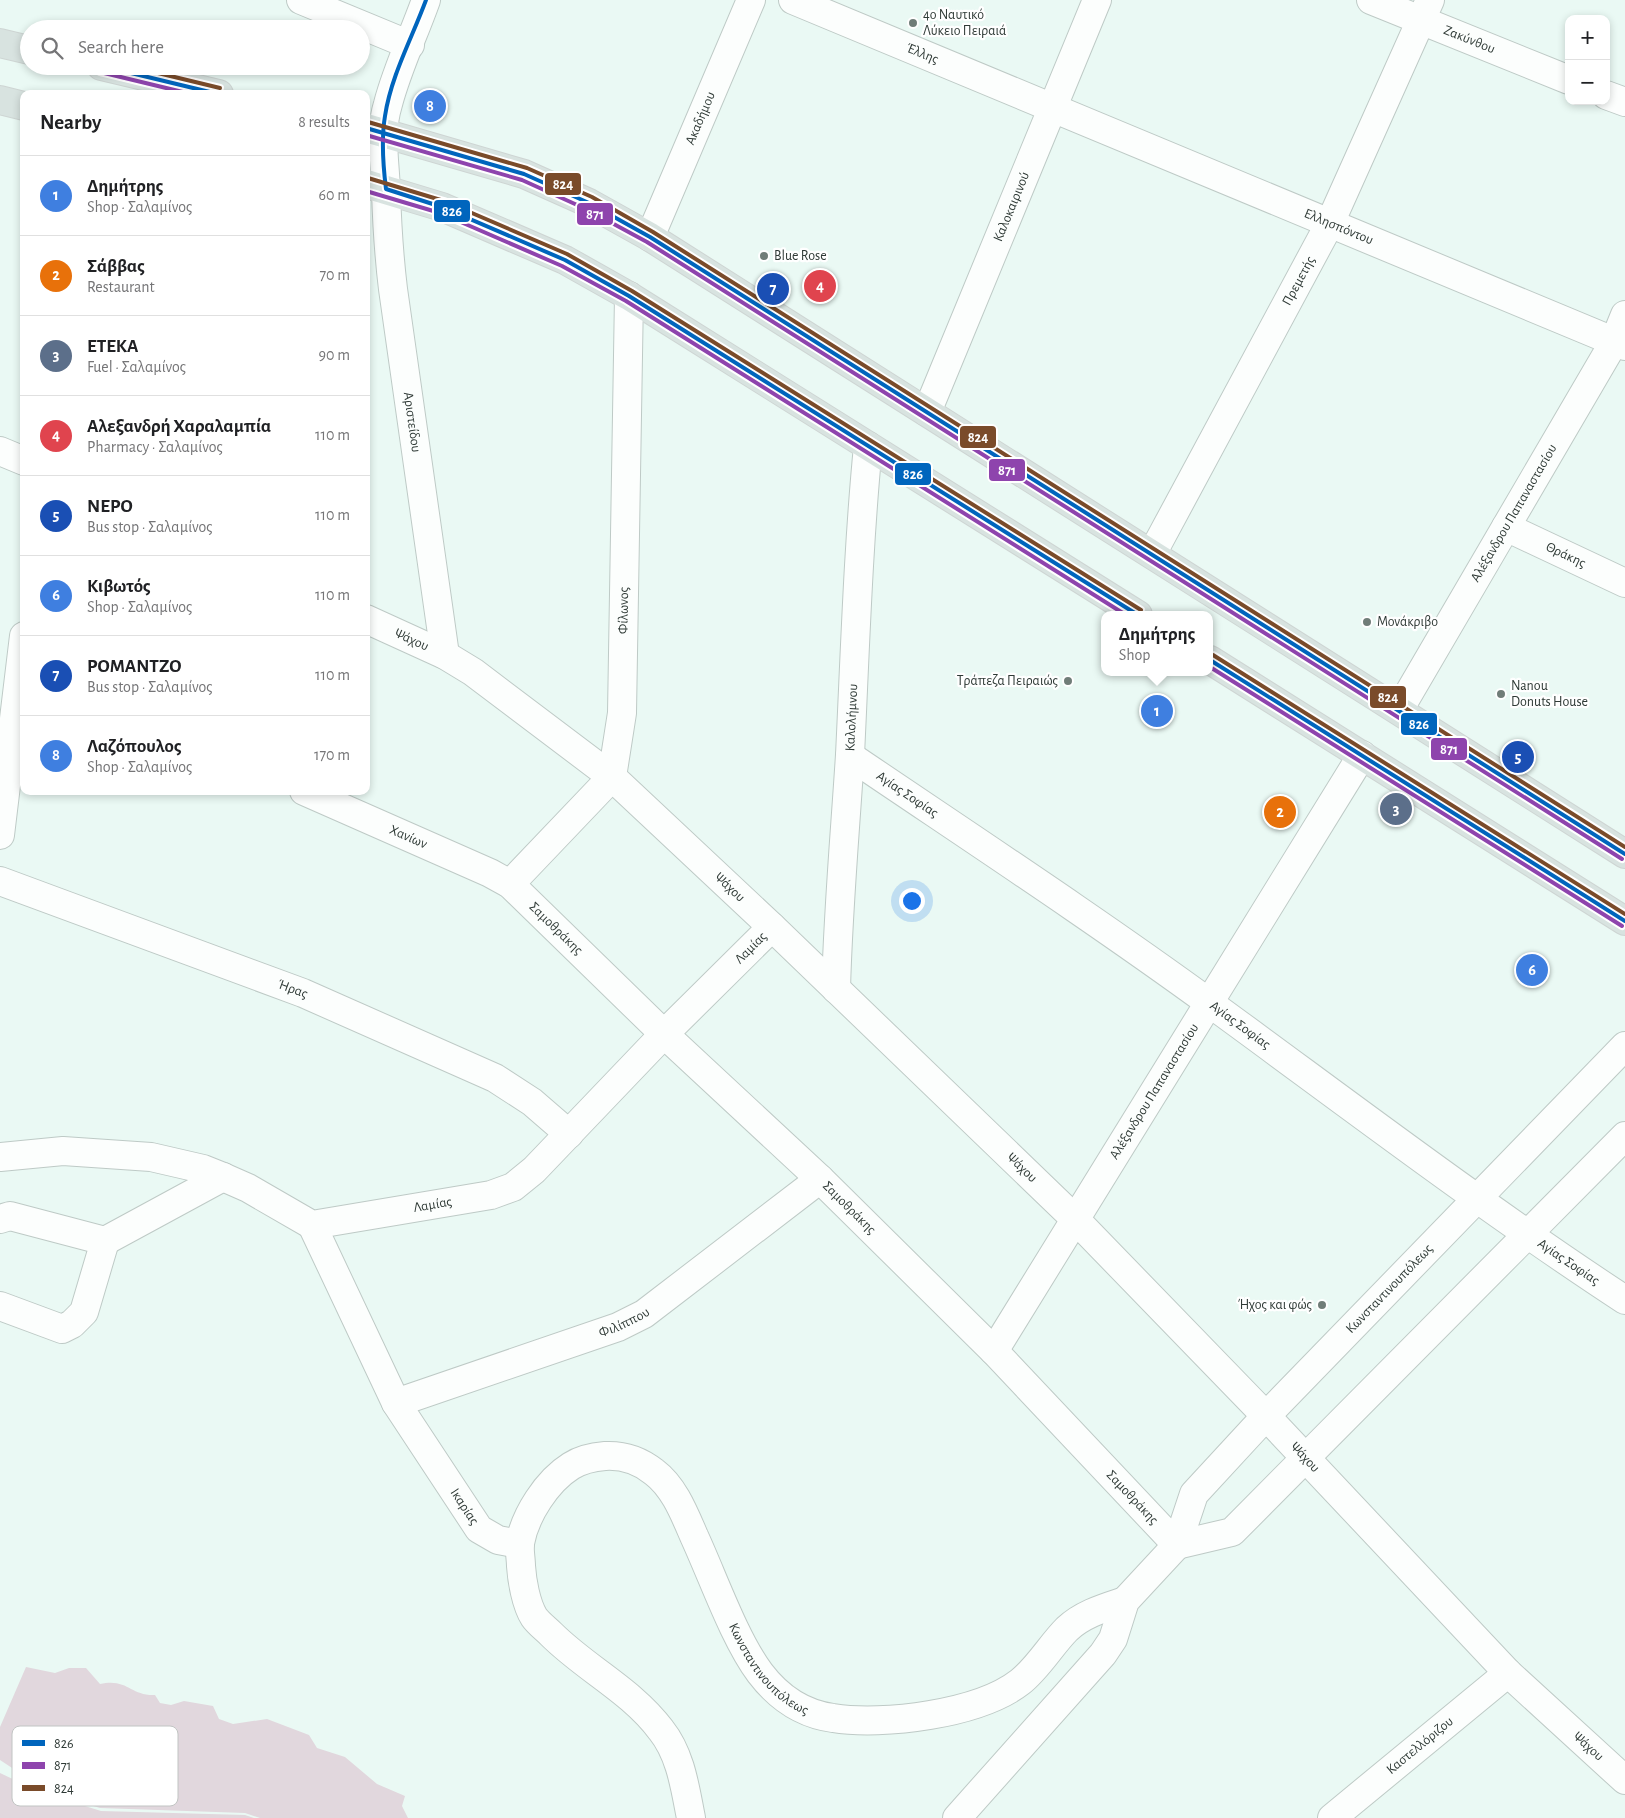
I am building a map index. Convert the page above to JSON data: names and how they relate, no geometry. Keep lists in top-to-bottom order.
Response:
{
  "streets": {
    "street": [
      "Ζακύνθου",
      "Έλλης",
      "Ακαδήμου",
      "Καλοκαιρινού",
      "Ελλησπόντου",
      "Πρεμετής",
      "Αριστείδου",
      "Αλέξανδρου Παπαναστασίου",
      "Θράκης",
      "Φίλωνος",
      "Ψάχου",
      "Καλολήμνου",
      "Αγίας Σοφίας",
      "Χανίων",
      "Σαμοθράκης",
      "Λαμίας",
      "Ήρας",
      "Κωνσταντινουπόλεως",
      "Φιλίππου",
      "Ικαρίας",
      "Καστελλόριζου"
    ]
  },
  "crossings": [
    ["Ζακύνθου", "Πρεμετής"],
    ["Έλλης", "Καλοκαιρινού"],
    ["Έλλης", "Ελλησπόντου"],
    ["Καλοκαιρινού", "Ελλησπόντου"],
    ["Ελλησπόντου", "Πρεμετής"],
    ["Ελλησπόντου", "Αλέξανδρου Παπαναστασίου"],
    ["Αριστείδου", "Ψάχου"],
    ["Αλέξανδρου Παπαναστασίου", "Θράκης"],
    ["Αλέξανδρου Παπαναστασίου", "Ψάχου"],
    ["Αλέξανδρου Παπαναστασίου", "Αγίας Σοφίας"],
    ["Αλέξανδρου Παπαναστασίου", "Σαμοθράκης"],
    ["Φίλωνος", "Ψάχου"],
    ["Ψάχου", "Καλολήμνου"],
    ["Ψάχου", "Λαμίας"],
    ["Ψάχου", "Κωνσταντινουπόλεως"],
    ["Ψάχου", "Καστελλόριζου"],
    ["Καλολήμνου", "Αγίας Σοφίας"],
    ["Αγίας Σοφίας", "Κωνσταντινουπόλεως"],
    ["Χανίων", "Σαμοθράκης"],
    ["Σαμοθράκης", "Λαμίας"],
    ["Σαμοθράκης", "Κωνσταντινουπόλεως"],
    ["Σαμοθράκης", "Φιλίππου"],
    ["Λαμίας", "Ήρας"],
    ["Λαμίας", "Ικαρίας"],
    ["Κωνσταντινουπόλεως", "Ικαρίας"],
    ["Φιλίππου", "Ικαρίας"]
  ],
  "places": [
    "4ο Ναυτικό Λύκειο Πειραιά",
    "Blue Rose",
    "Μονάκριβο",
    "Τράπεζα Πειραιώς",
    "Nanou Donuts House",
    "Ήχος και φώς"
  ],
  "lines": ["transit line 826", "transit line 871", "transit line 824"],
  "legend": ["826", "871", "824"],
  "page": {
    "map_buttons": ["+", "−"],
    "search": "Search here",
    "pins": [
      "8",
      "4",
      "7",
      "1",
      "5",
      "3",
      "2",
      "6"
    ],
    "heading": ["Nearby", "8 results"],
    "list": [
      {
        "mark": "1",
        "name": "Δημήτρης",
        "note": "Shop · Σαλαμίνος",
        "value": "60 m"
      },
      {
        "mark": "2",
        "name": "Σάββας",
        "note": "Restaurant",
        "value": "70 m"
      },
      {
        "mark": "3",
        "name": "ΕΤΕΚΑ",
        "note": "Fuel · Σαλαμίνος",
        "value": "90 m"
      },
      {
        "mark": "4",
        "name": "Αλεξανδρή Χαραλαμπία",
        "note": "Pharmacy · Σαλαμίνος",
        "value": "110 m"
      },
      {
        "mark": "5",
        "name": "ΝΕΡΟ",
        "note": "Bus stop · Σαλαμίνος",
        "value": "110 m"
      },
      {
        "mark": "6",
        "name": "Κιβωτός",
        "note": "Shop · Σαλαμίνος",
        "value": "110 m"
      },
      {
        "mark": "7",
        "name": "ΡΟΜΑΝΤΖΟ",
        "note": "Bus stop · Σαλαμίνος",
        "value": "110 m"
      },
      {
        "mark": "8",
        "name": "Λαζόπουλος",
        "note": "Shop · Σαλαμίνος",
        "value": "170 m"
      }
    ],
    "popup": ["Δημήτρης", "Shop"]
  }
}
